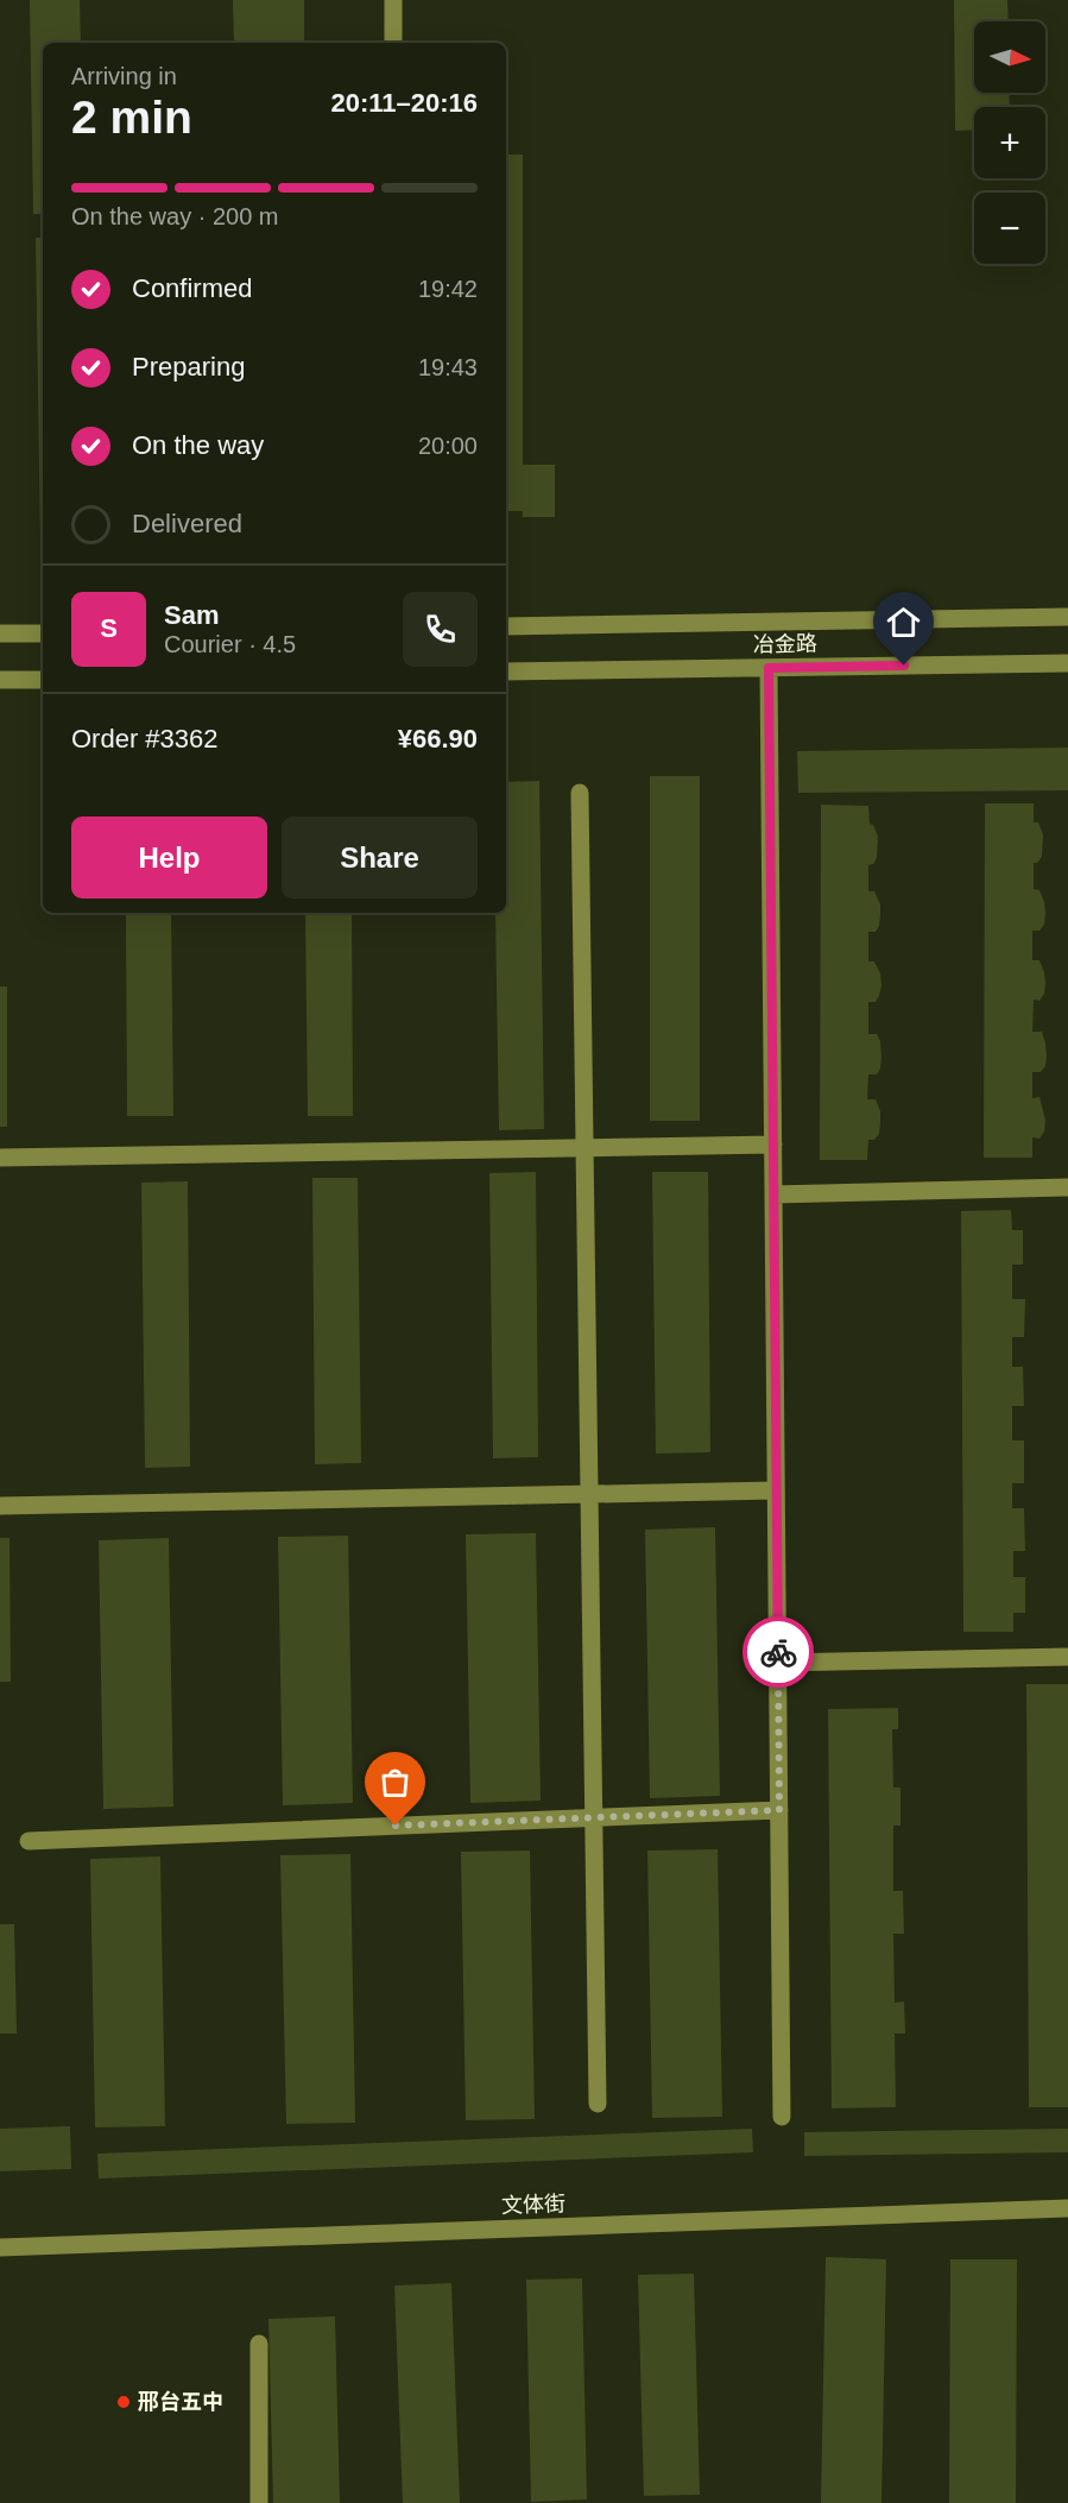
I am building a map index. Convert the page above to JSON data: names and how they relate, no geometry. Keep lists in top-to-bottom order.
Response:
{
  "streets": {
    "street": ["冶金路", "文体街"]
  },
  "places": ["邢台五中"],
  "north": "right",
  "page": {
    "map_buttons": ["+", "−"],
    "heading": ["2 min", "Arriving in", "20:11–20:16"],
    "panel": [
      "Sam",
      "Courier · 4.5",
      "Order #3362",
      "¥66.90"
    ],
    "bar": "On the way · 200 m",
    "list": [
      ["Confirmed", "19:42"],
      ["Preparing", "19:43"],
      ["On the way", "20:00"],
      "Delivered"
    ],
    "round": "S",
    "buttons": ["Help", "Share"]
  }
}
